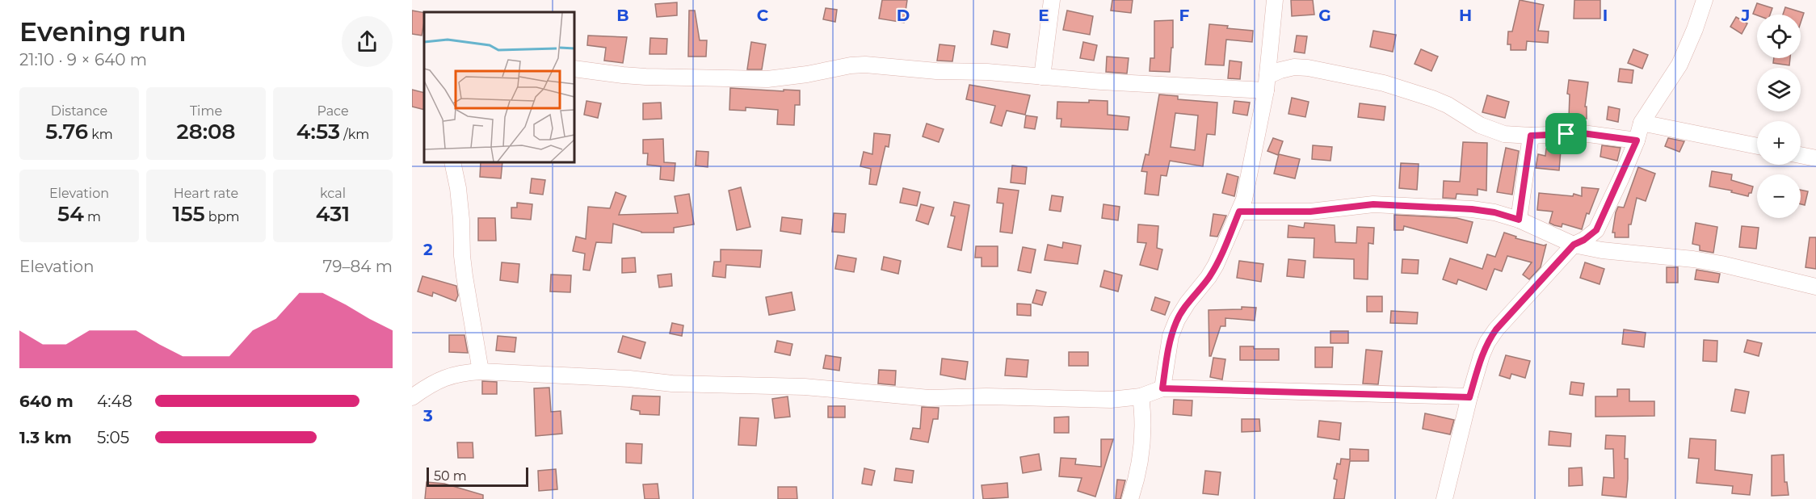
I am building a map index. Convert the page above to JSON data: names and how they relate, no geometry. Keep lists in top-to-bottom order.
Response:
{
  "scale_bar": "50 m",
  "page": {
    "heading": ["Evening run", "21:10 · 9 × 640 m"],
    "map_buttons": ["+", "−"],
    "stats": [
      ["Distance", "5.76 km"],
      ["Time", "28:08"],
      ["Pace", "4:53 /km"],
      ["Elevation", "54 m"],
      ["Heart rate", "155 bpm"],
      ["kcal", "431"]
    ],
    "chart": ["Elevation", "79–84 m"],
    "list": [
      {
        "name": "640 m",
        "note": "4:48"
      },
      {
        "name": "1.3 km",
        "note": "5:05"
      }
    ],
    "scale": "50 m"
  },
  "grid": {
    "columns": [
      "B",
      "C",
      "D",
      "E",
      "F",
      "G",
      "H",
      "I",
      "J"
    ],
    "rows": ["2", "3"]
  }
}
